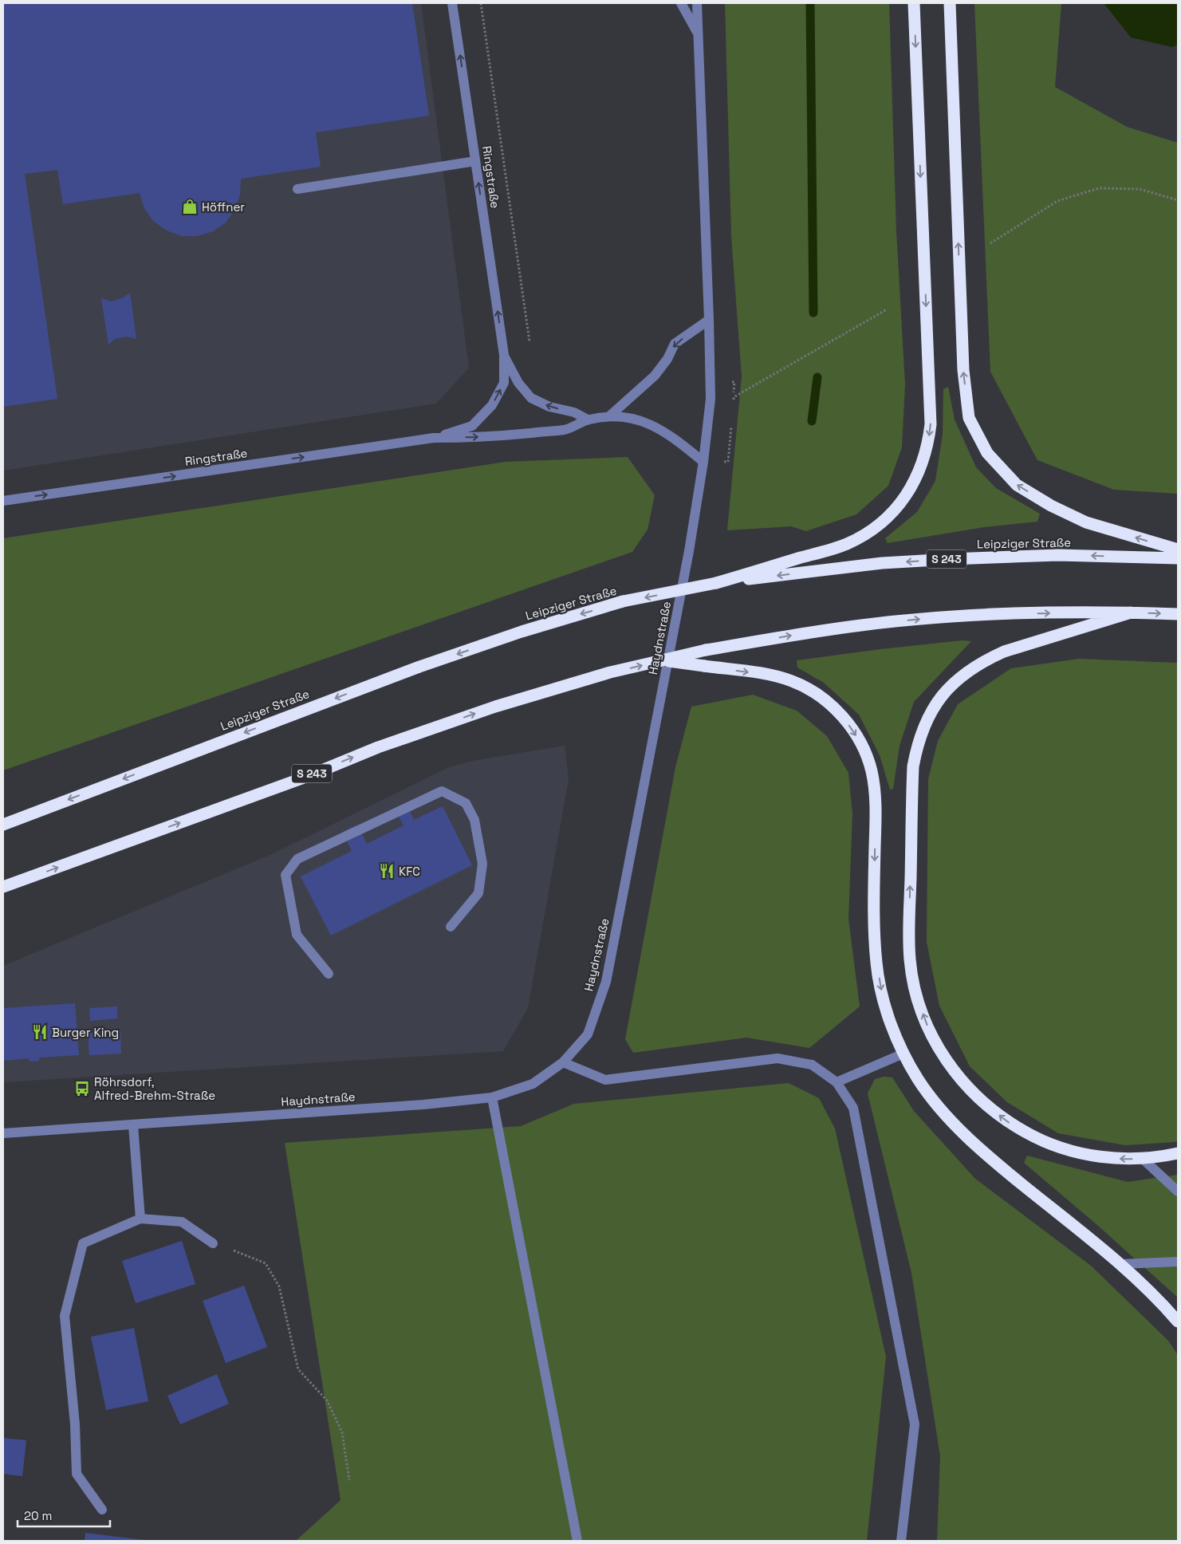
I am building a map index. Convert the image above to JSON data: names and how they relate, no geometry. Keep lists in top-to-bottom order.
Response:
{
  "streets": {
    "highway": ["Leipziger Straße", "S 243"],
    "street": ["Ringstraße", "Haydnstraße"]
  },
  "crossings": [
    ["Ringstraße", "Haydnstraße"]
  ],
  "places": {
    "shop": ["Höffner"],
    "restaurant": ["KFC", "Burger King"],
    "bus stop": ["Röhrsdorf, Alfred-Brehm-Straße"]
  },
  "scale_bar": "20 m"
}
